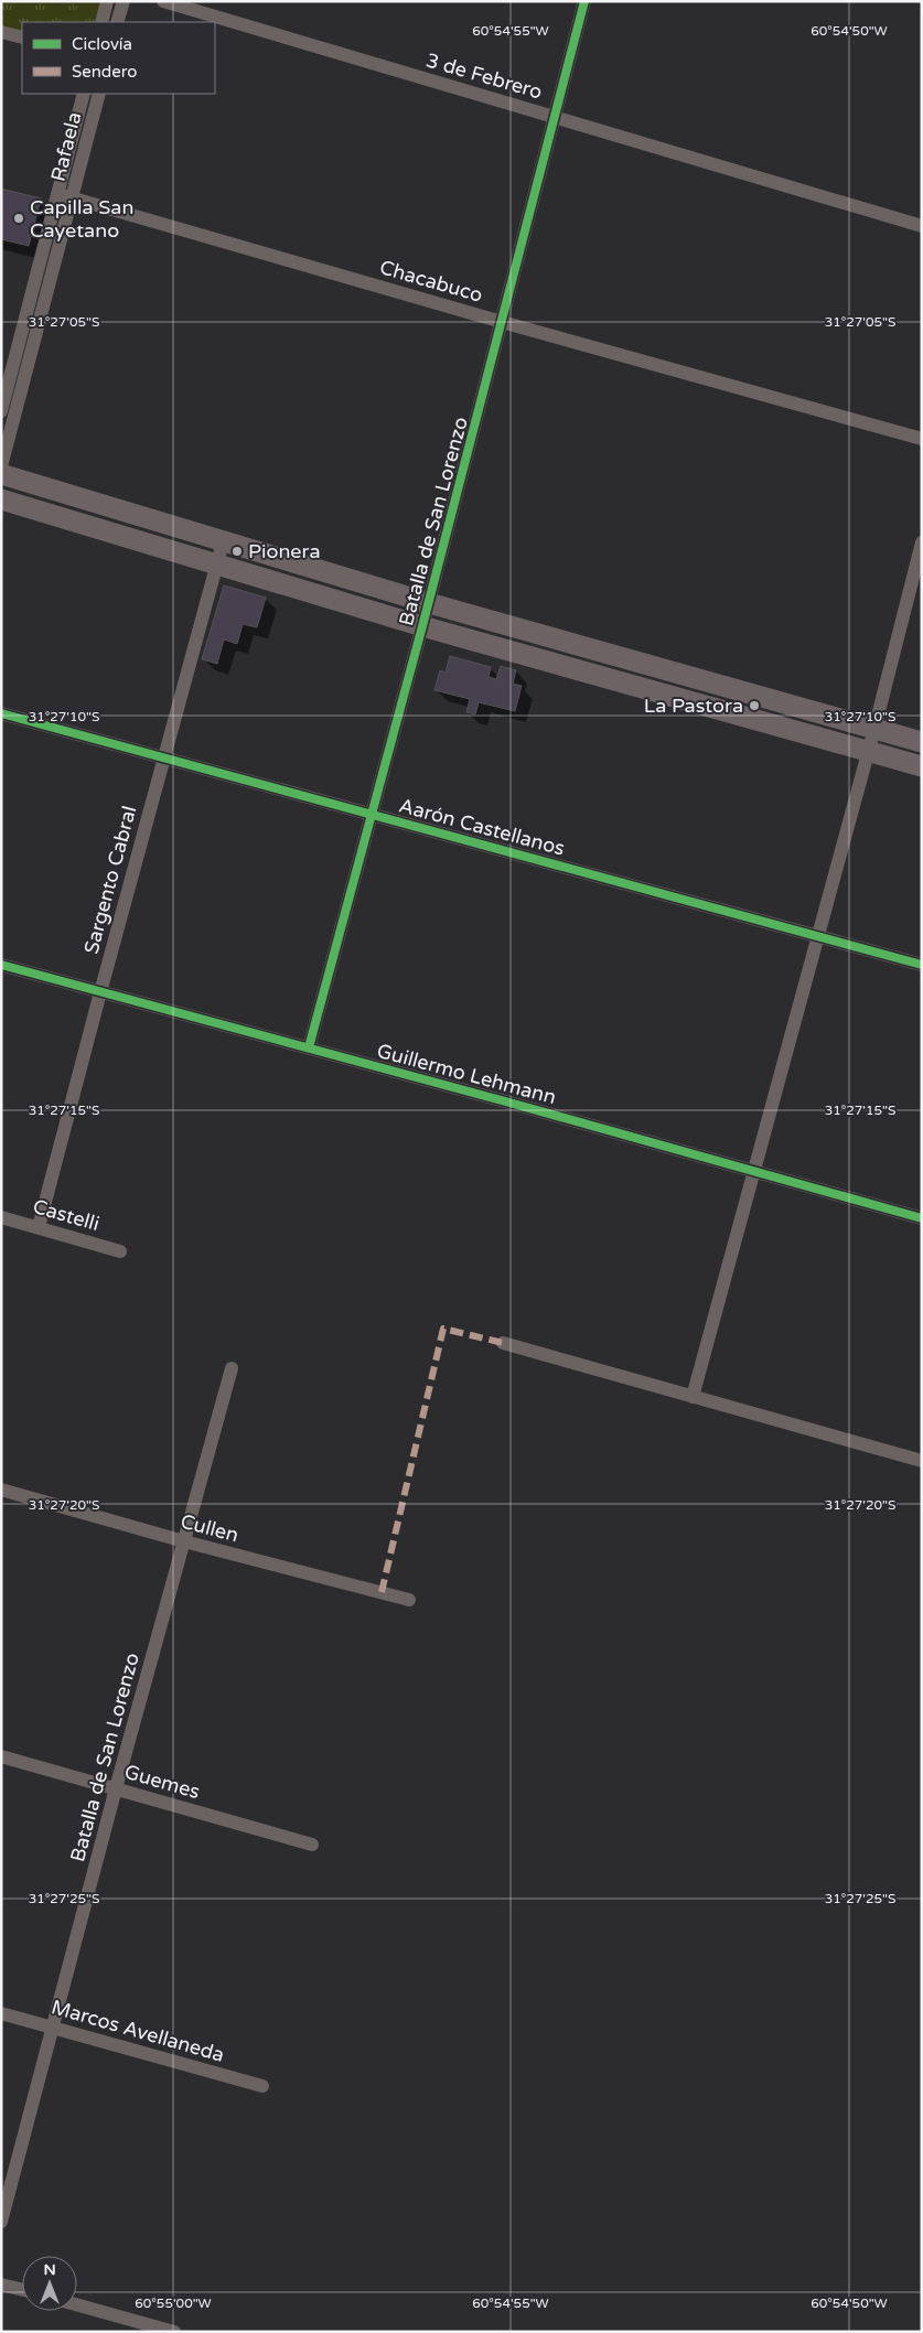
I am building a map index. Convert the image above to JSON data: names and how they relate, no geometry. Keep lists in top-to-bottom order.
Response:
{
  "streets": {
    "street": [
      "3 de Febrero",
      "Rafaela",
      "Chacabuco",
      "Batalla de San Lorenzo",
      "Aarón Castellanos",
      "Sargento Cabral",
      "Guillermo Lehmann",
      "Castelli",
      "Cullen",
      "Guemes",
      "Marcos Avellaneda"
    ]
  },
  "crossings": [
    ["3 de Febrero", "Batalla de San Lorenzo"],
    ["Rafaela", "Chacabuco"],
    ["Chacabuco", "Batalla de San Lorenzo"],
    ["Batalla de San Lorenzo", "Aarón Castellanos"],
    ["Batalla de San Lorenzo", "Guillermo Lehmann"],
    ["Batalla de San Lorenzo", "Cullen"],
    ["Batalla de San Lorenzo", "Guemes"],
    ["Batalla de San Lorenzo", "Marcos Avellaneda"],
    ["Aarón Castellanos", "Sargento Cabral"],
    ["Sargento Cabral", "Guillermo Lehmann"],
    ["Sargento Cabral", "Castelli"]
  ],
  "places": ["Capilla San Cayetano", "Pionera", "La Pastora"],
  "legend": ["Ciclovía", "Sendero"],
  "north": "top",
  "coordinates": [
    "60°54'55\"W",
    "60°54'50\"W",
    "31°27'05\"S",
    "31°27'10\"S",
    "31°27'15\"S",
    "31°27'20\"S",
    "31°27'25\"S",
    "60°55'00\"W"
  ]
}
